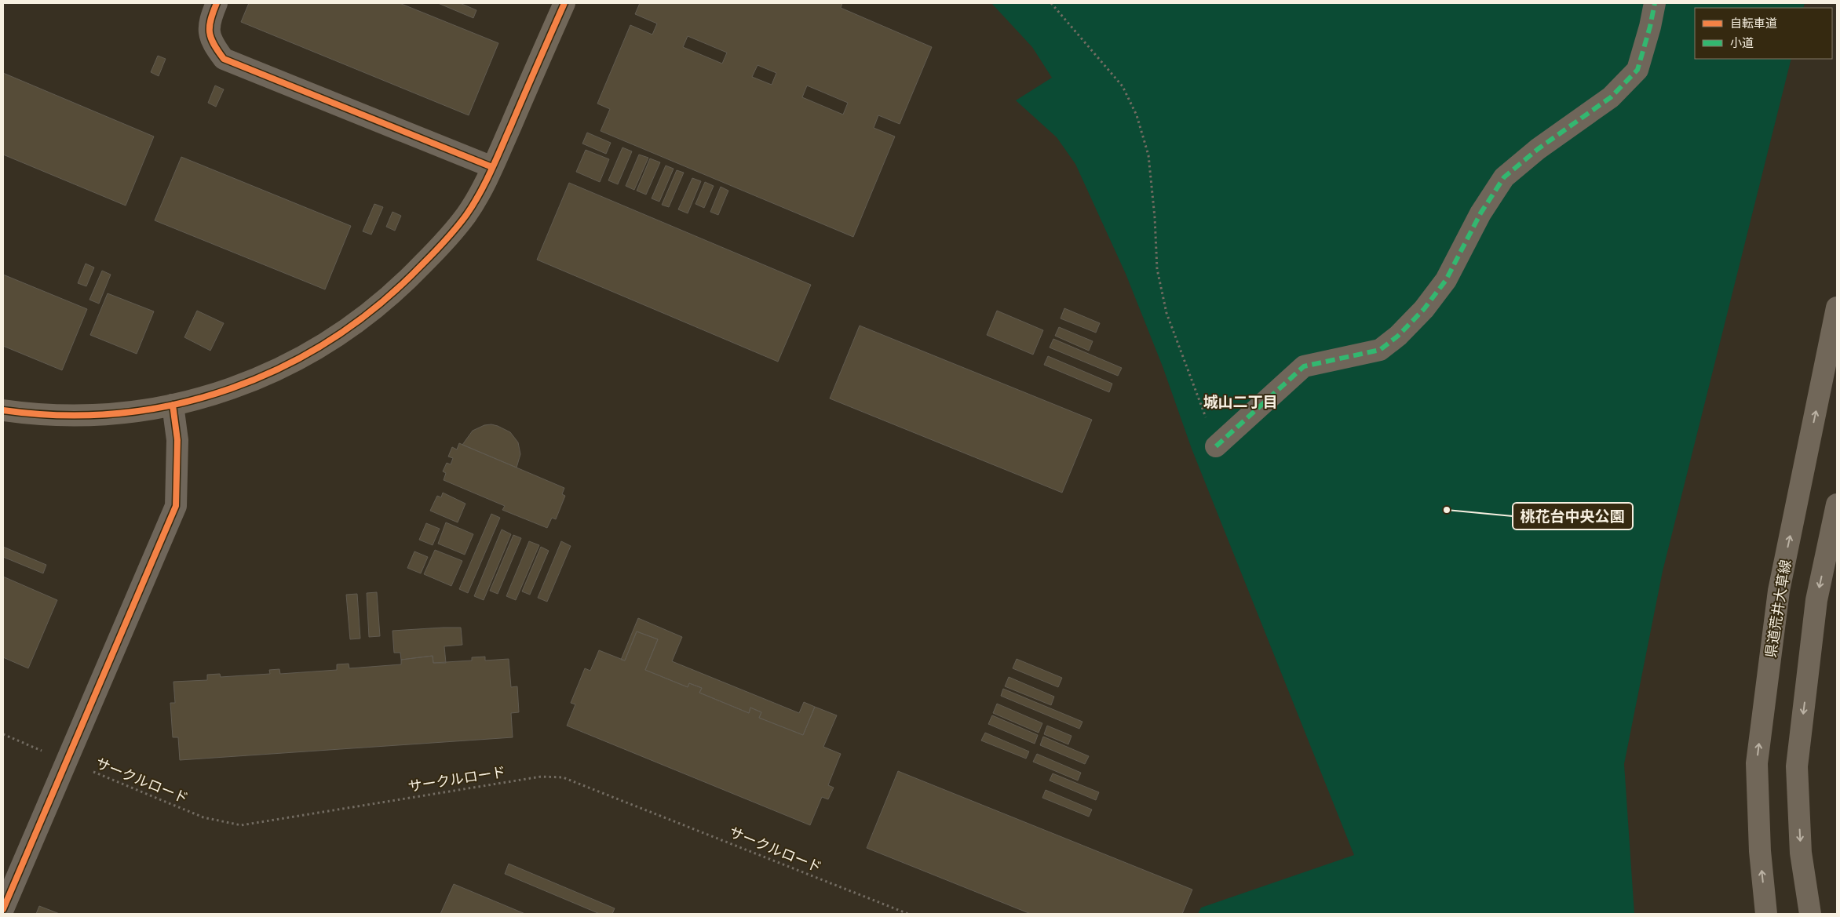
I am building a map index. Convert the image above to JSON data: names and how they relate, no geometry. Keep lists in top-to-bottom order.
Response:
{
  "streets": {
    "main road": ["県道荒井大草線"],
    "path": ["サークルロード"]
  },
  "districts": ["城山二丁目"],
  "places": ["桃花台中央公園"],
  "legend": ["自転車道", "小道"]
}
